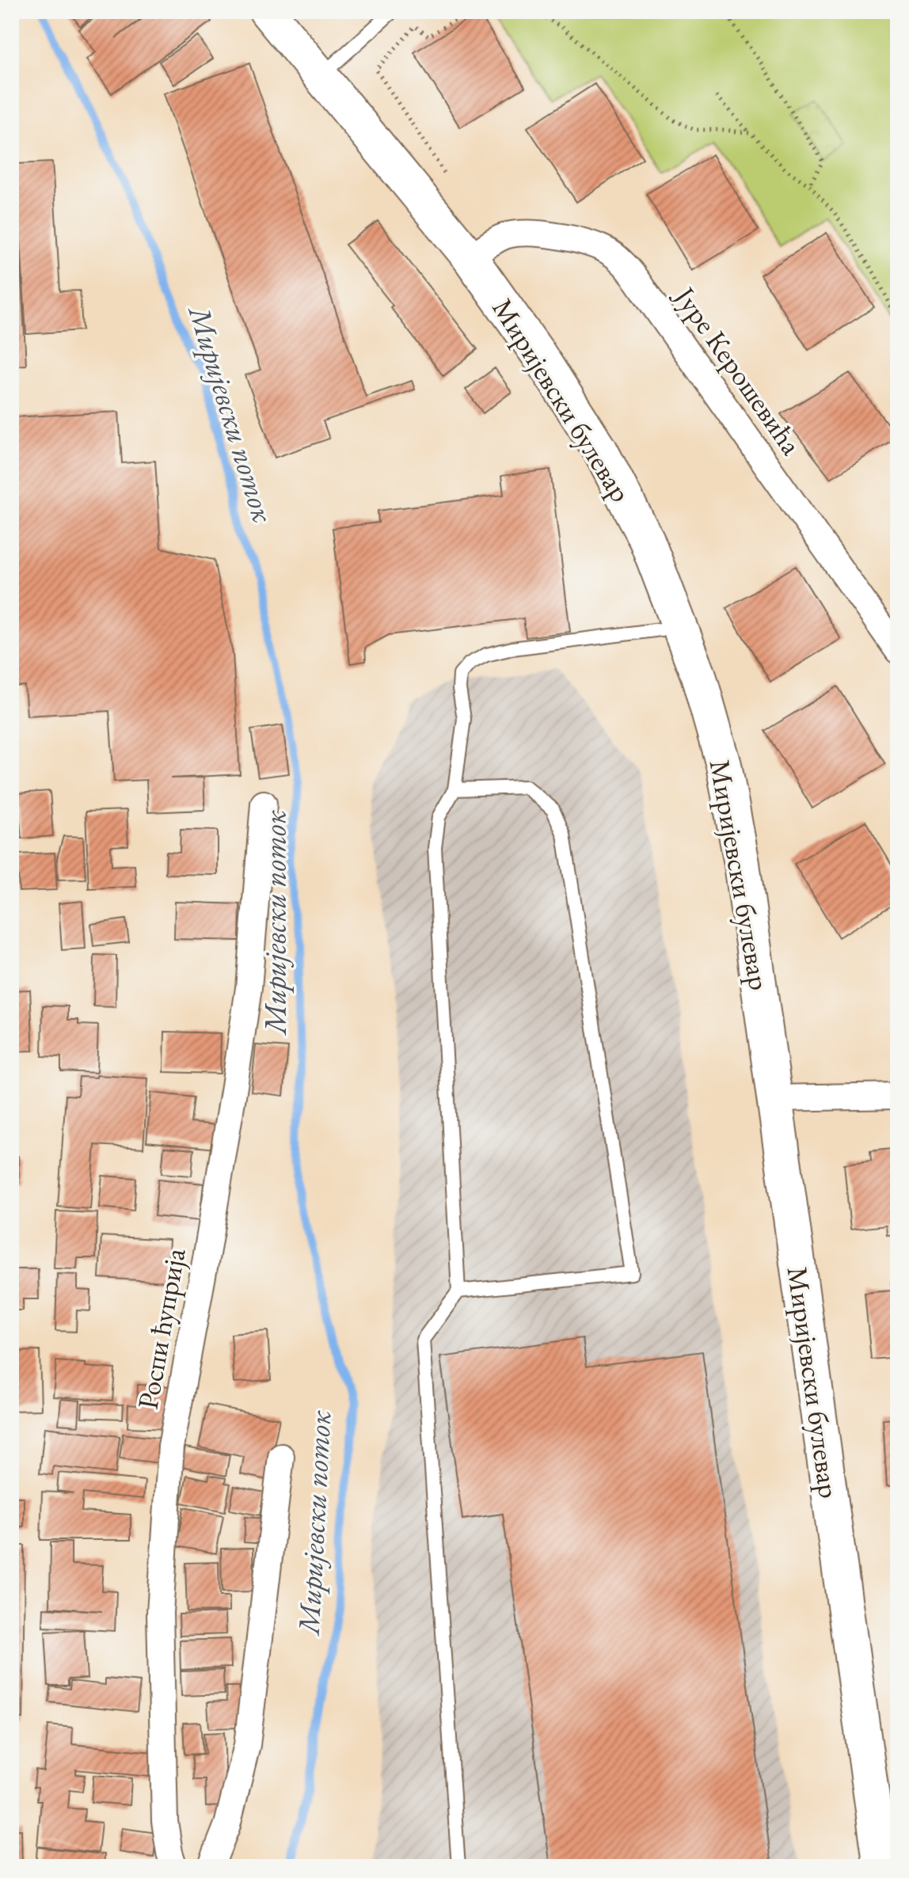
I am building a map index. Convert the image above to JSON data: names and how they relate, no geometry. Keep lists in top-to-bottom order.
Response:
{
  "streets": {
    "main road": ["Миријевски булевар"],
    "street": ["Јуре Керошевића", "Роспи ћуприја"]
  },
  "crossings": [
    ["Јуре Керошевића", "Миријевски булевар"]
  ],
  "water": ["Миријевски поток"]
}
